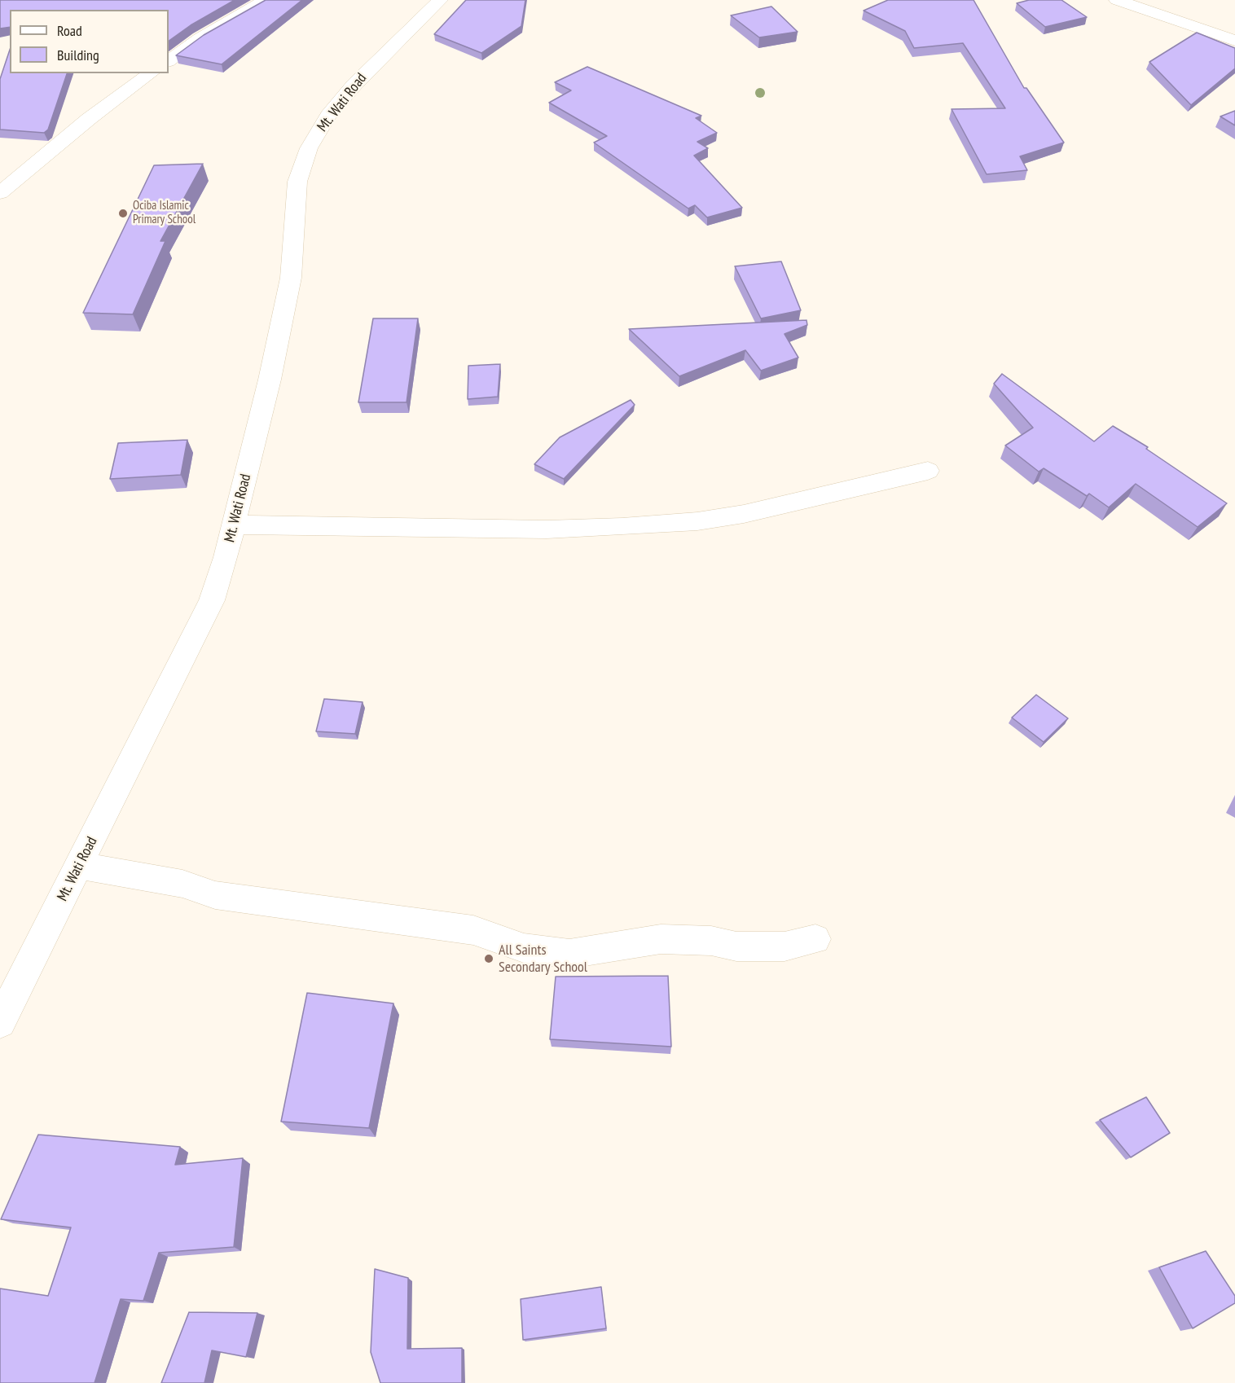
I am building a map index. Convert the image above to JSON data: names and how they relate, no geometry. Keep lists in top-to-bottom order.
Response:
{
  "streets": {
    "street": ["Mt. Wati Road"]
  },
  "places": ["Ociba Islamic Primary School", "All Saints Secondary School"],
  "legend": ["Road", "Building"]
}
